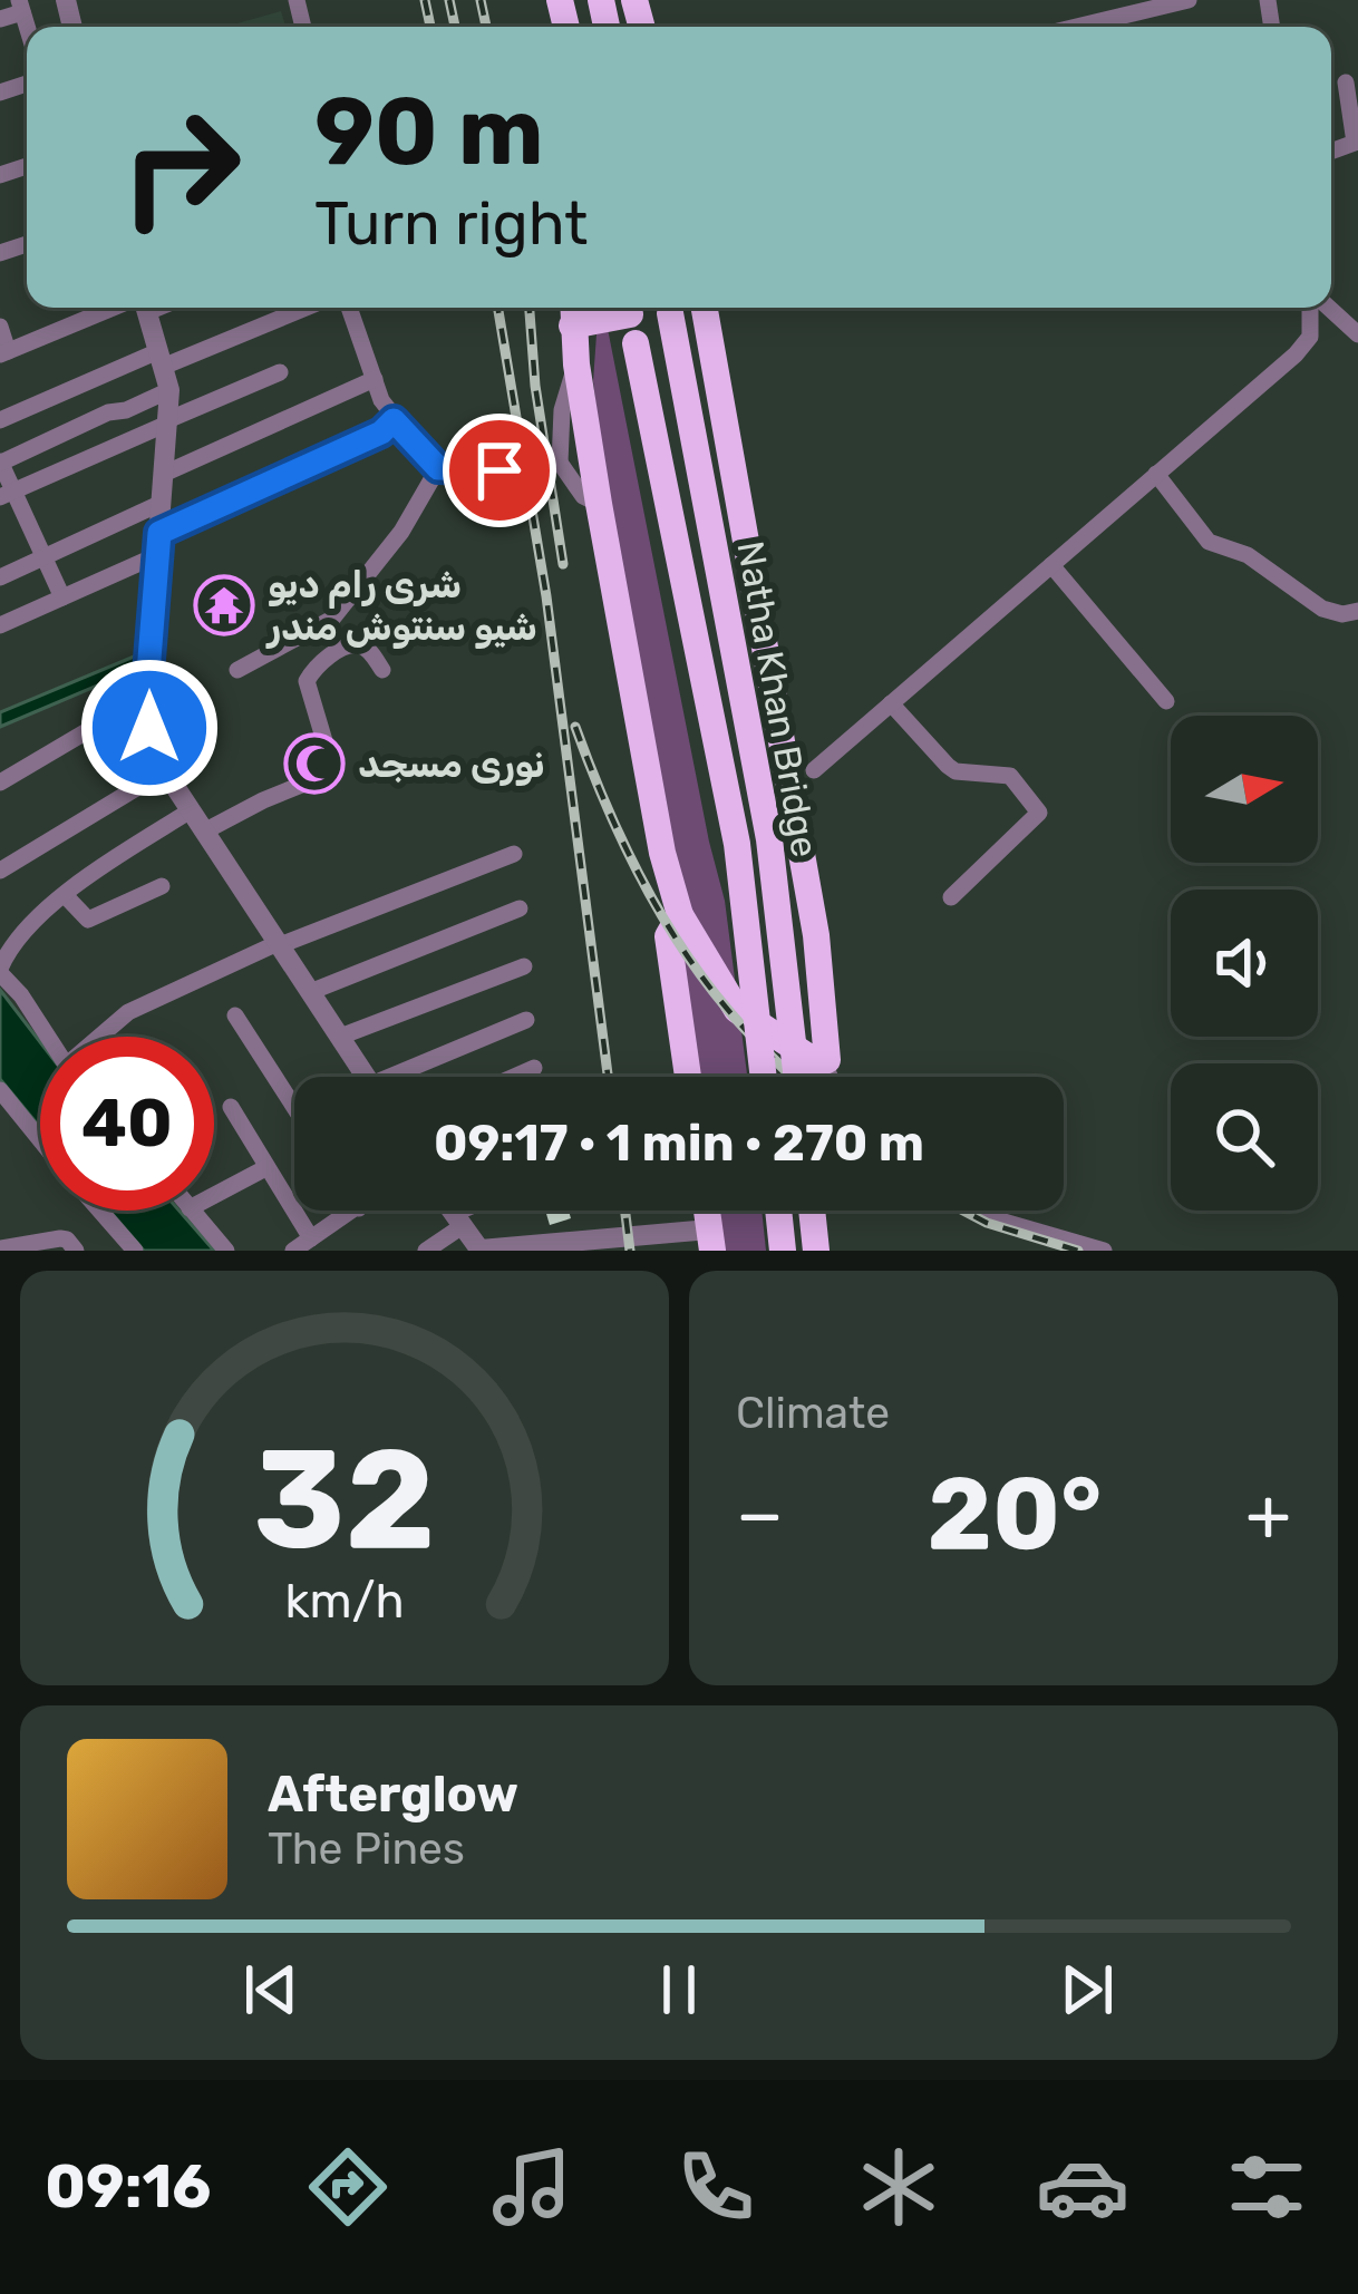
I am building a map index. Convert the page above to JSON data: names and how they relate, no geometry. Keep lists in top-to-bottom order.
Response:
{
  "streets": {
    "highway": ["Natha Khan Bridge"]
  },
  "places": {
    "temple": ["شری رام دیو شیو سنتوش مندر"],
    "mosque": ["نوری مسجد"]
  },
  "north": "right",
  "page": {
    "turn": ["90 m", "Turn right"],
    "limit": "40",
    "trip": "09:17 · 1 min · 270 m",
    "tile": "Climate",
    "heat": ["−", "20°", "+"],
    "song": ["Afterglow", "The Pines"],
    "tabs": "09:16",
    "gauge": ["32", "km/h"]
  }
}
